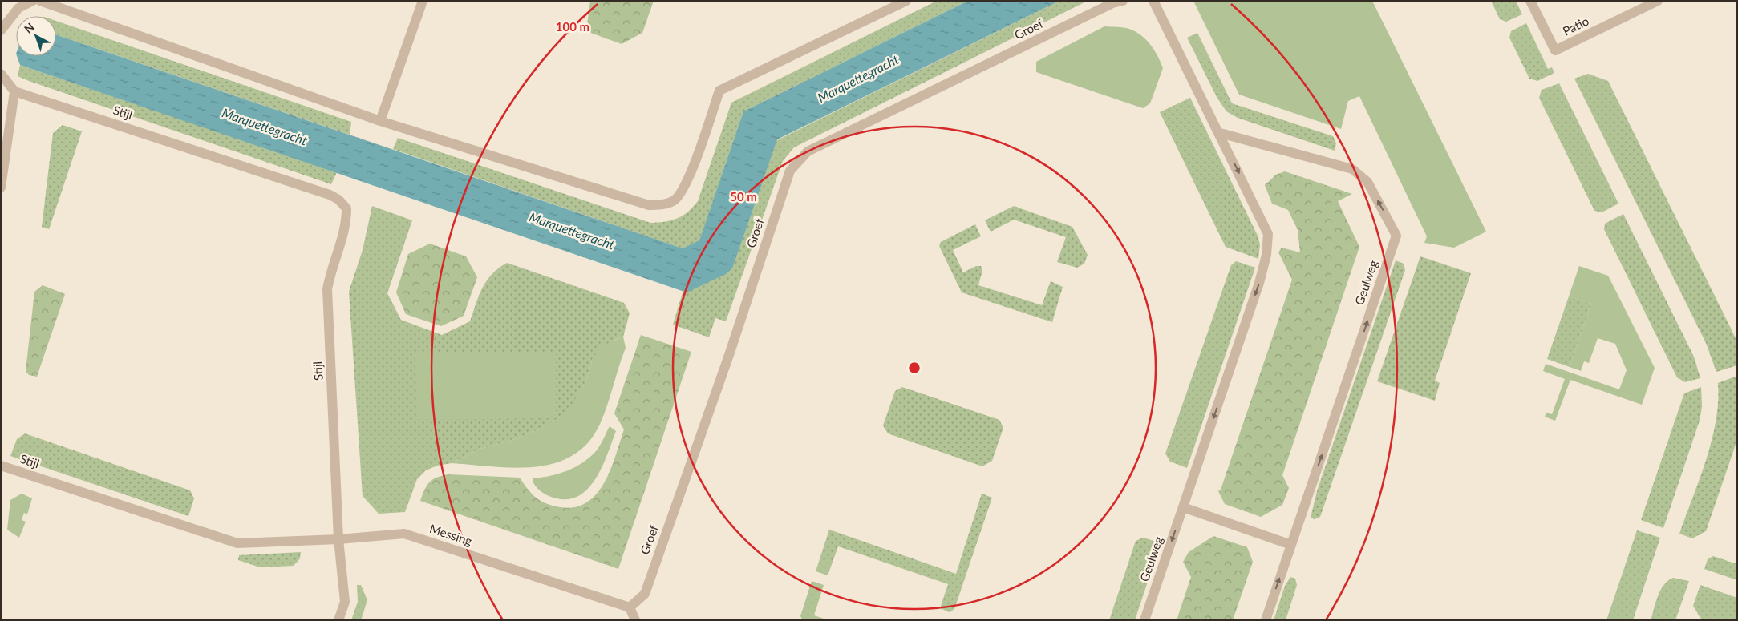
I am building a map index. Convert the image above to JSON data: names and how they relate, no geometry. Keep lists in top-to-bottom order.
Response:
{
  "streets": {
    "street": [
      "Patio",
      "Groef",
      "Stijl",
      "Geulweg",
      "Messing"
    ]
  },
  "crossings": [
    ["Groef", "Messing"],
    ["Stijl", "Messing"]
  ],
  "water": ["Marquettegracht"],
  "north": "top left",
  "rings": ["100 m", "50 m"]
}
